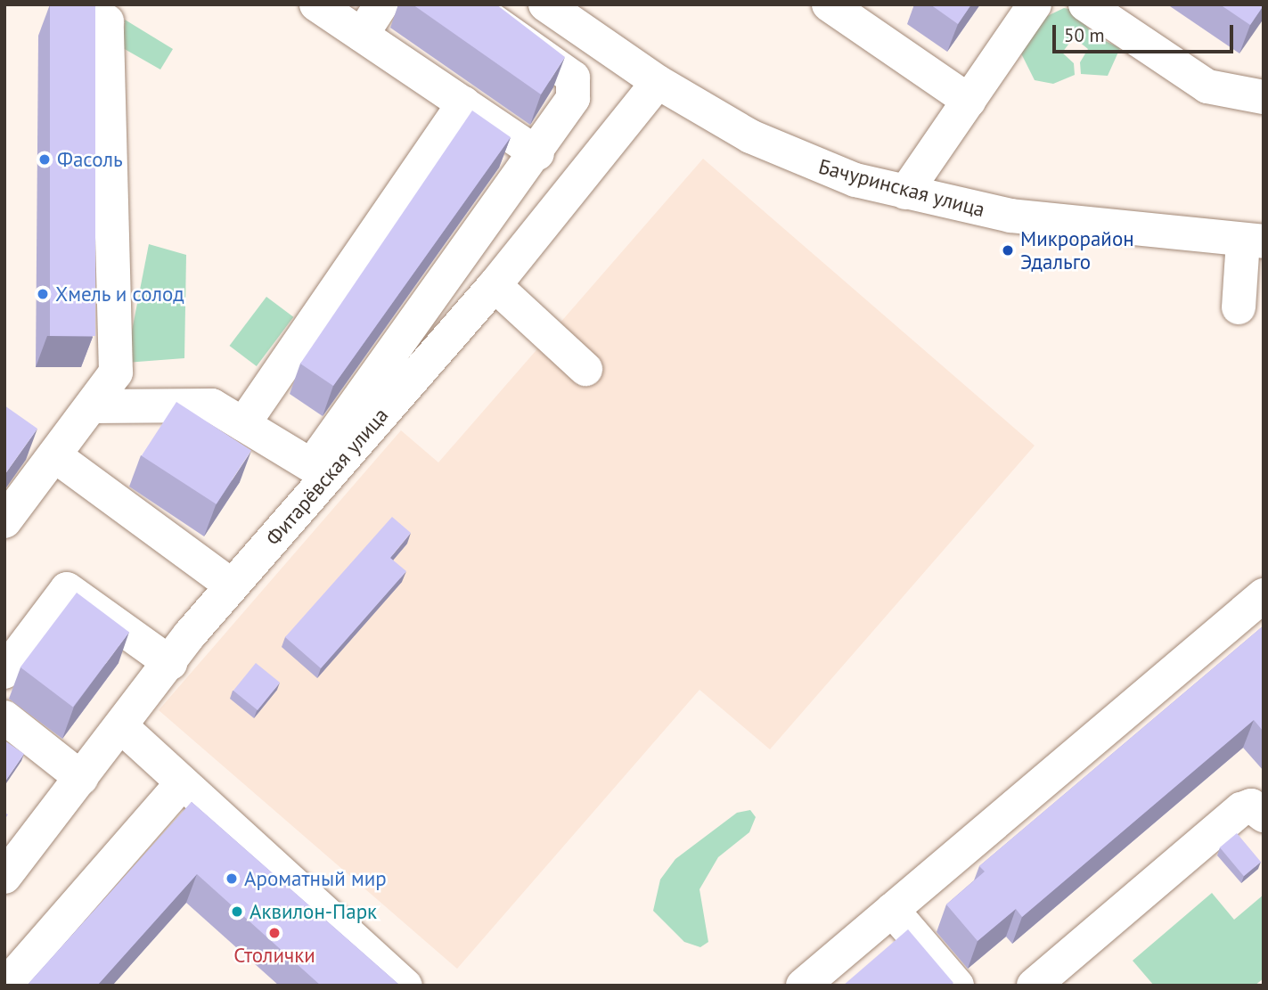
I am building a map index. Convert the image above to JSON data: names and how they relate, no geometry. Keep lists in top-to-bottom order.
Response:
{
  "streets": {
    "street": ["Бачуринская улица", "Фитарёвская улица"]
  },
  "crossings": [
    ["Бачуринская улица", "Фитарёвская улица"]
  ],
  "places": [
    "Фасоль",
    "Микрорайон Эдальго",
    "Хмель и солод",
    "Ароматный мир",
    "Аквилон-Парк",
    "Столички"
  ],
  "scale_bar": "50 m"
}
